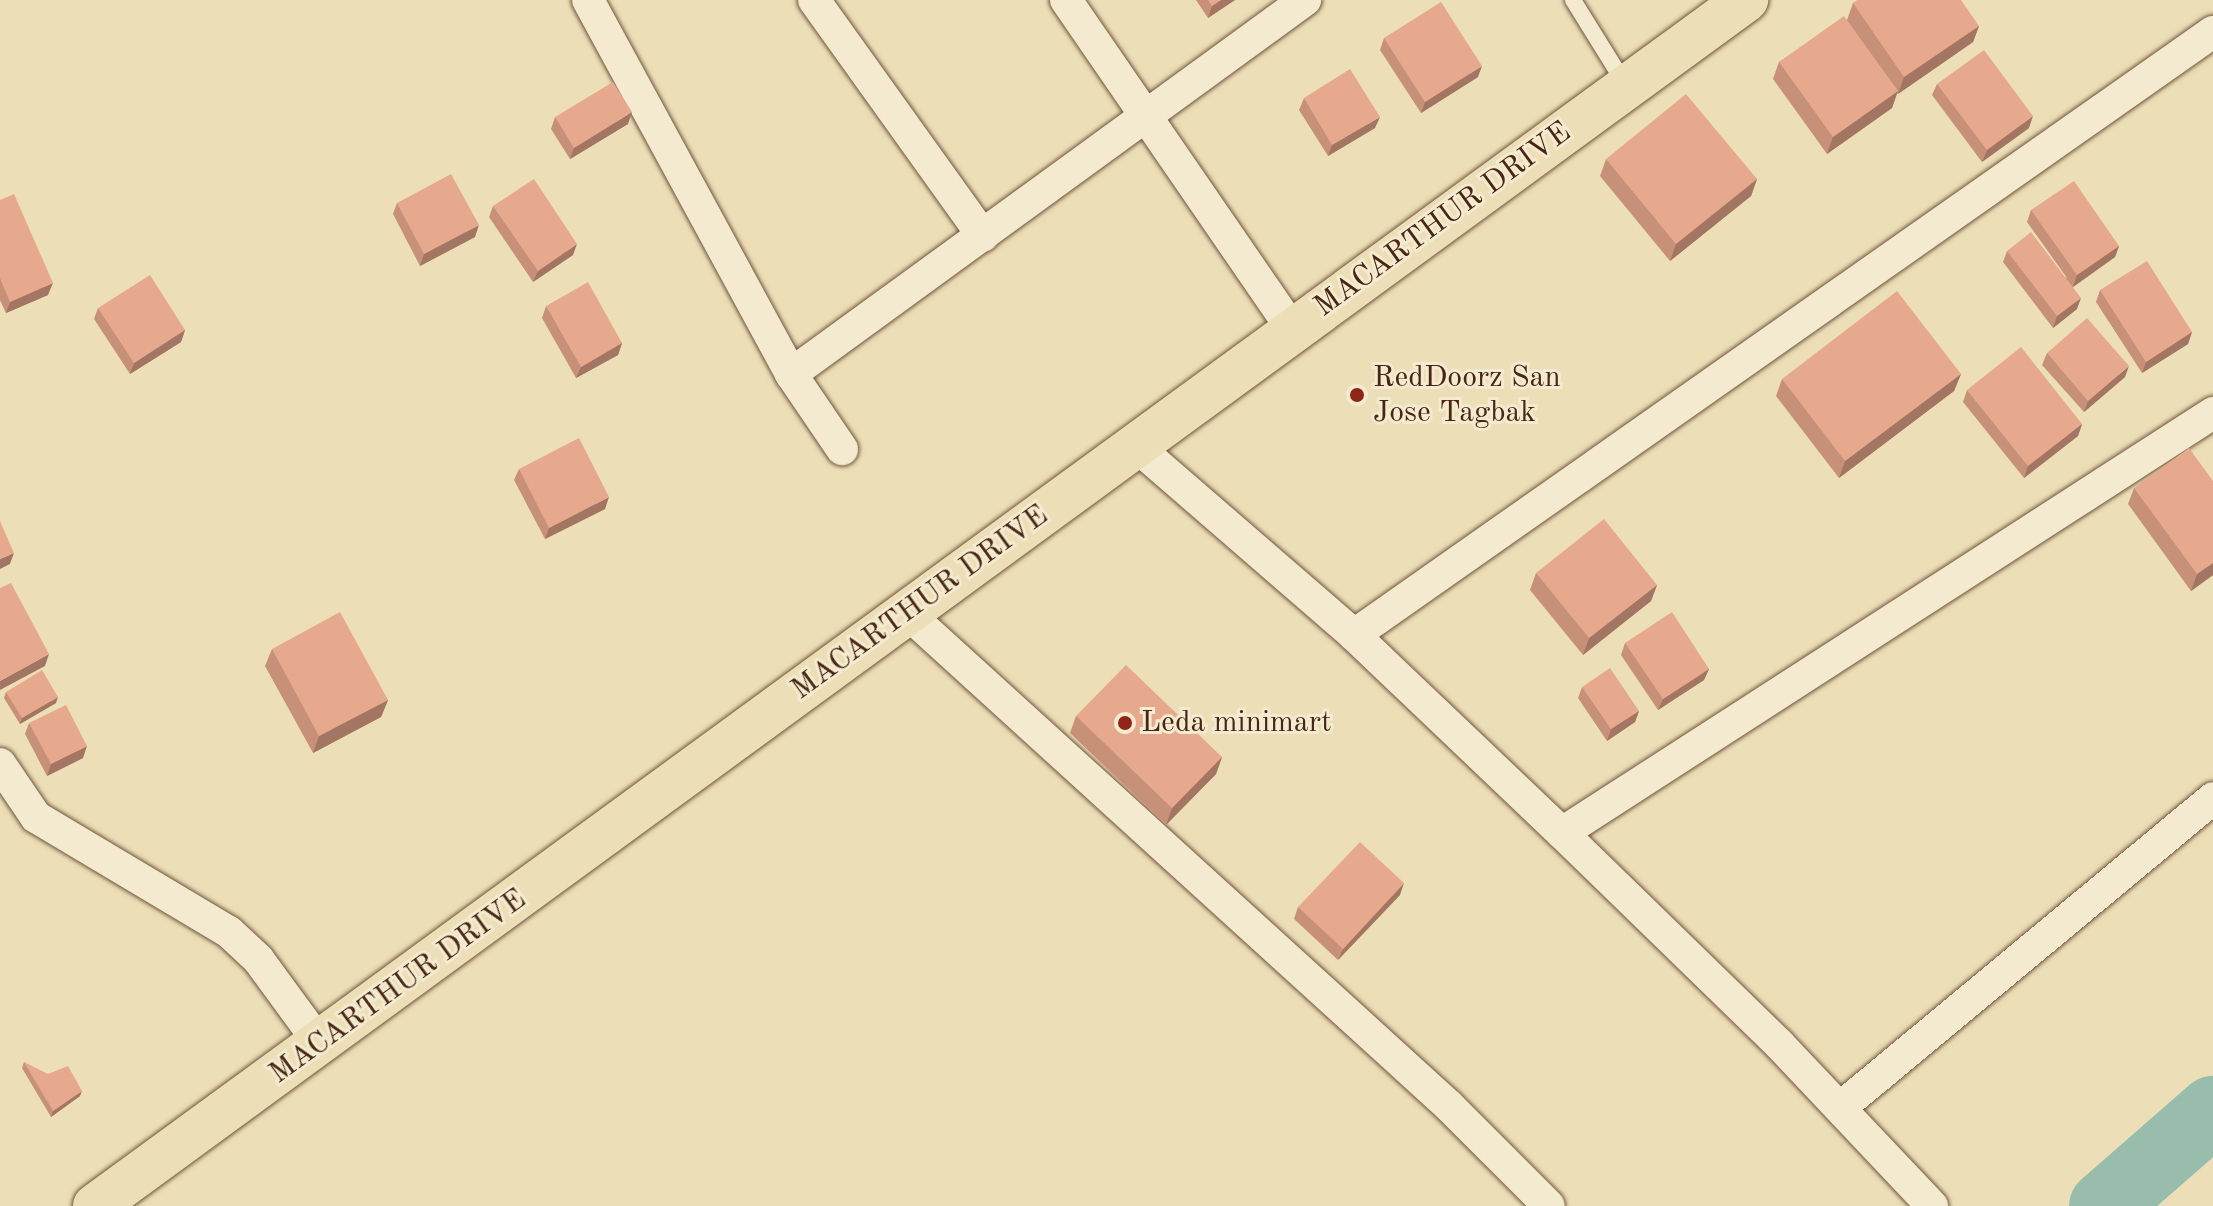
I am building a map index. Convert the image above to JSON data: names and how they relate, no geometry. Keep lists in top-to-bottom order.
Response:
{
  "streets": {
    "main road": ["MACARTHUR DRIVE"]
  },
  "places": ["RedDoorz San Jose Tagbak", "Leda minimart"]
}
